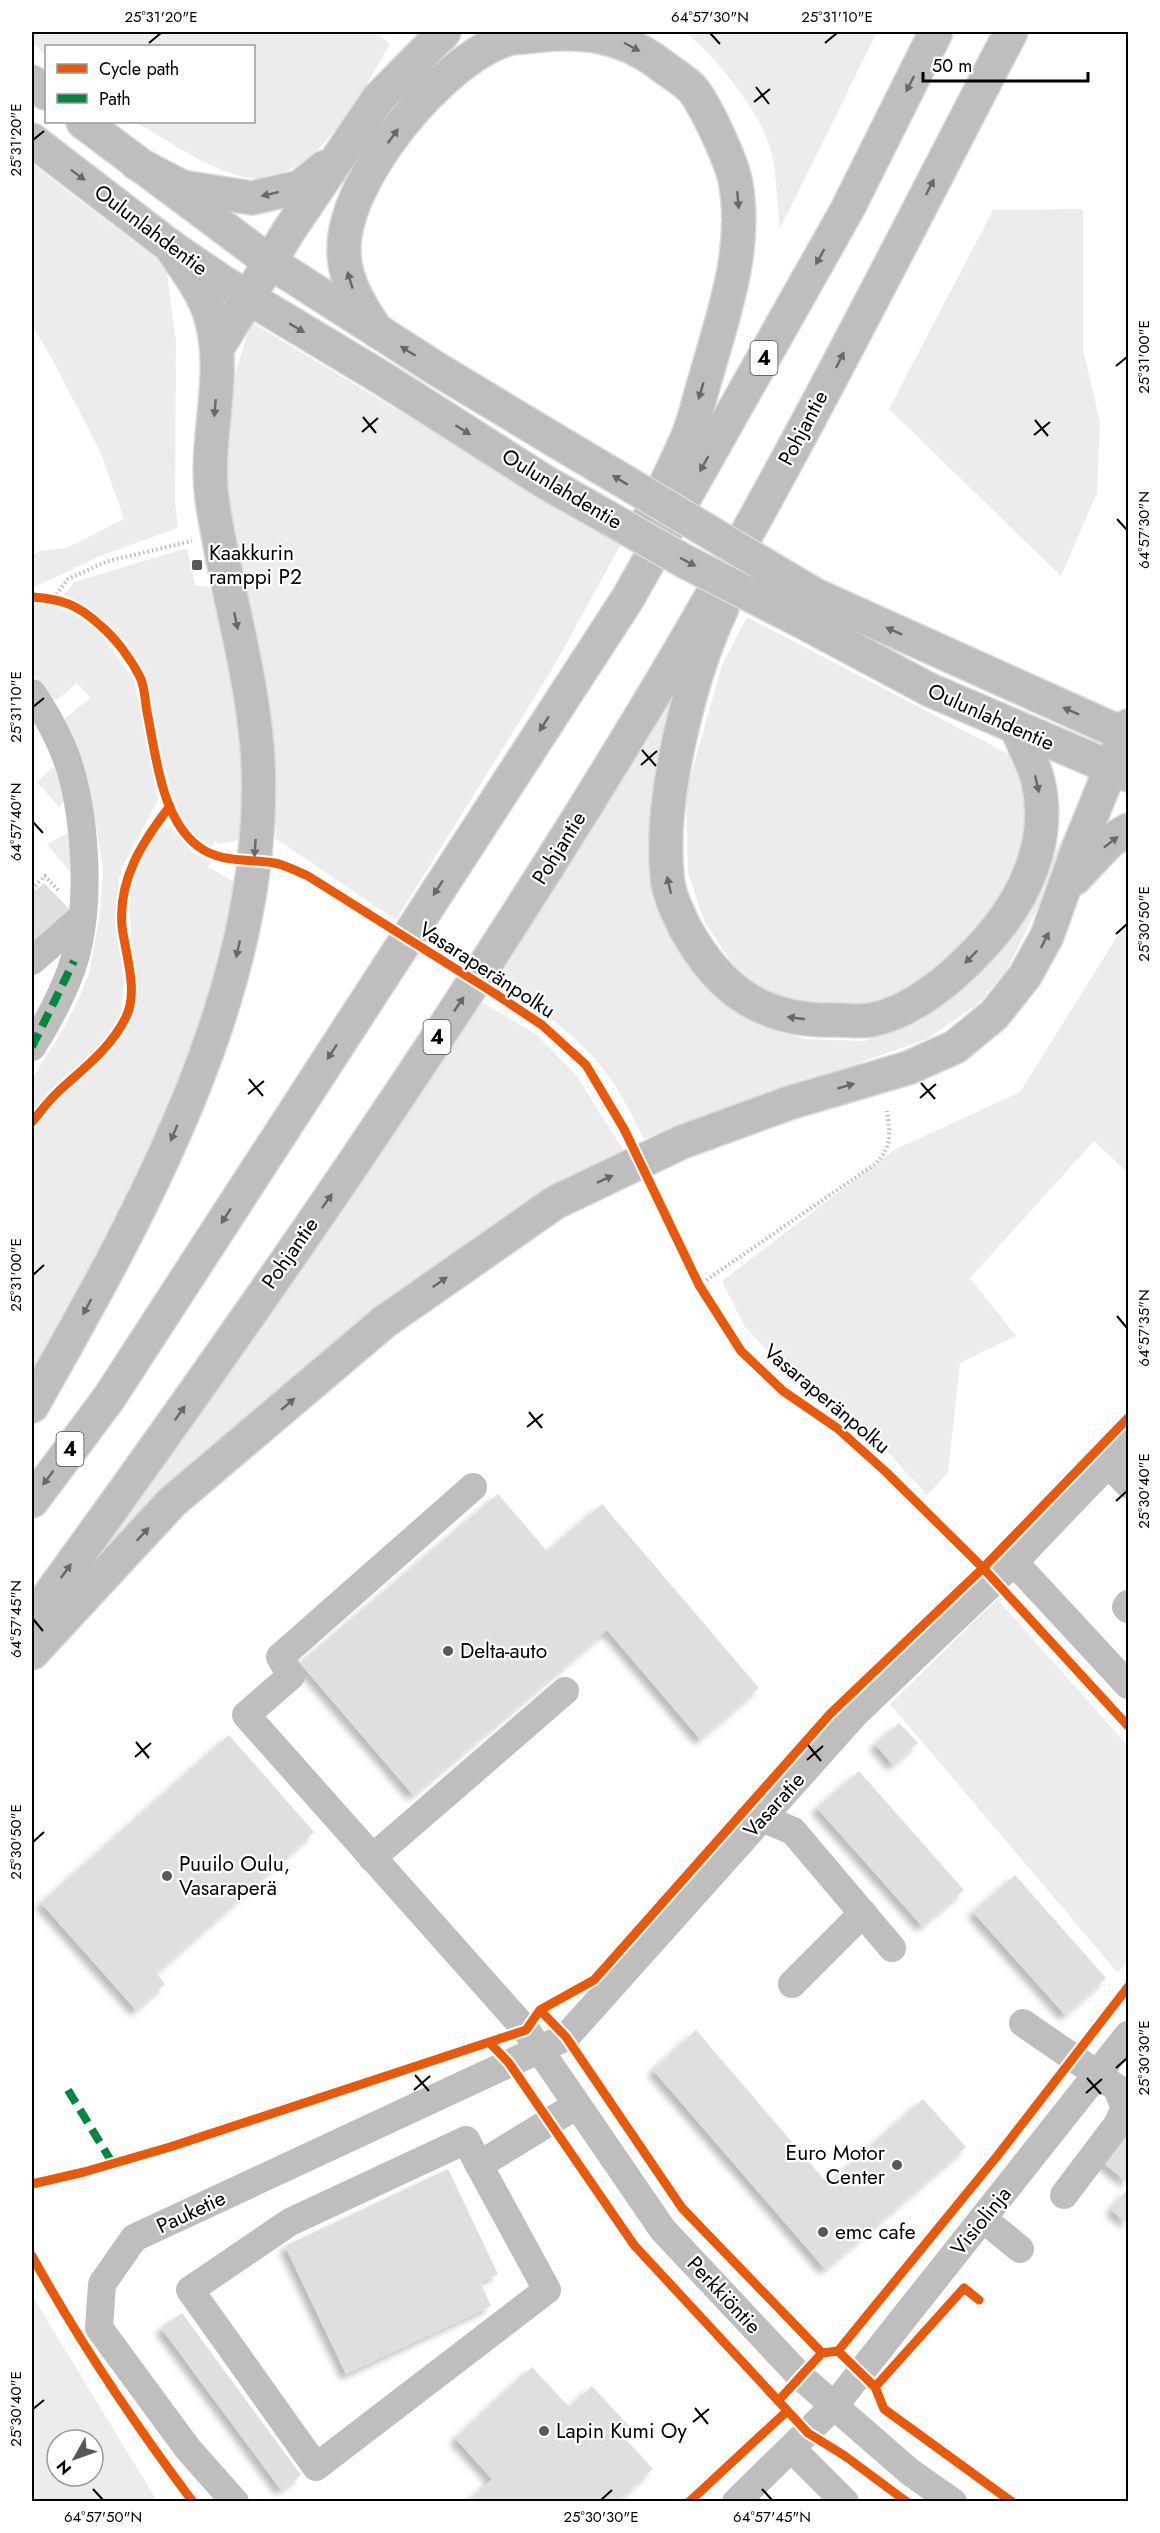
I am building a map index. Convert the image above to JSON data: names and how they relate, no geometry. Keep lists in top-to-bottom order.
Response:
{
  "streets": {
    "main road": ["Oulunlahdentie", "4", "Pohjantie"],
    "street": [
      "Vasaratie",
      "Pauketie",
      "Visiolinja",
      "Perkkiöntie"
    ],
    "cycle path": ["Vasaraperänpolku"]
  },
  "crossings": [
    ["Vasaratie", "Pauketie"],
    ["Vasaratie", "Perkkiöntie"],
    ["Pauketie", "Perkkiöntie"],
    ["Visiolinja", "Perkkiöntie"]
  ],
  "places": {
    "transit": ["Kaakkurin ramppi P2"],
    "other": [
      "Delta-auto",
      "Puuilo Oulu, Vasaraperä",
      "Euro Motor Center",
      "emc cafe",
      "Lapin Kumi Oy"
    ]
  },
  "legend": ["Cycle path", "Path"],
  "scale_bar": "50 m",
  "north": "bottom left",
  "coordinates": [
    "25°31'20\"E",
    "64°57'30\"N",
    "25°31'10\"E",
    "25°31'00\"E",
    "64°57'40\"N",
    "25°30'50\"E",
    "64°57'35\"N",
    "25°30'40\"E",
    "64°57'45\"N",
    "25°30'30\"E",
    "64°57'50\"N"
  ]
}
